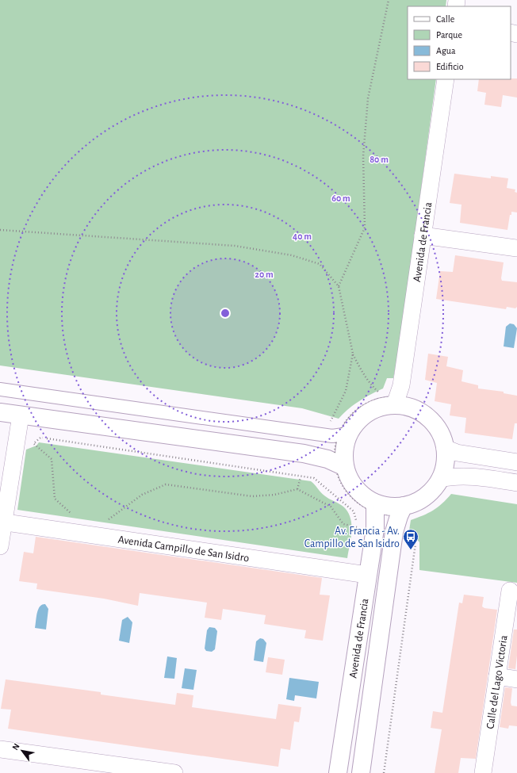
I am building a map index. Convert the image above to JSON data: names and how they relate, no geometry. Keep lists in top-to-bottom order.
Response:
{
  "streets": {
    "street": ["Avenida de Francia", "Avenida Campillo de San Isidro", "Calle del Lago Victoria"]
  },
  "crossings": [
    ["Avenida de Francia", "Avenida Campillo de San Isidro"]
  ],
  "places": {
    "bus stop": ["Av. Francia - Av. Campillo de San Isidro"]
  },
  "legend": [
    "Calle",
    "Parque",
    "Agua",
    "Edificio"
  ],
  "north": "top left",
  "rings": [
    "80 m",
    "60 m",
    "40 m",
    "20 m"
  ]
}
